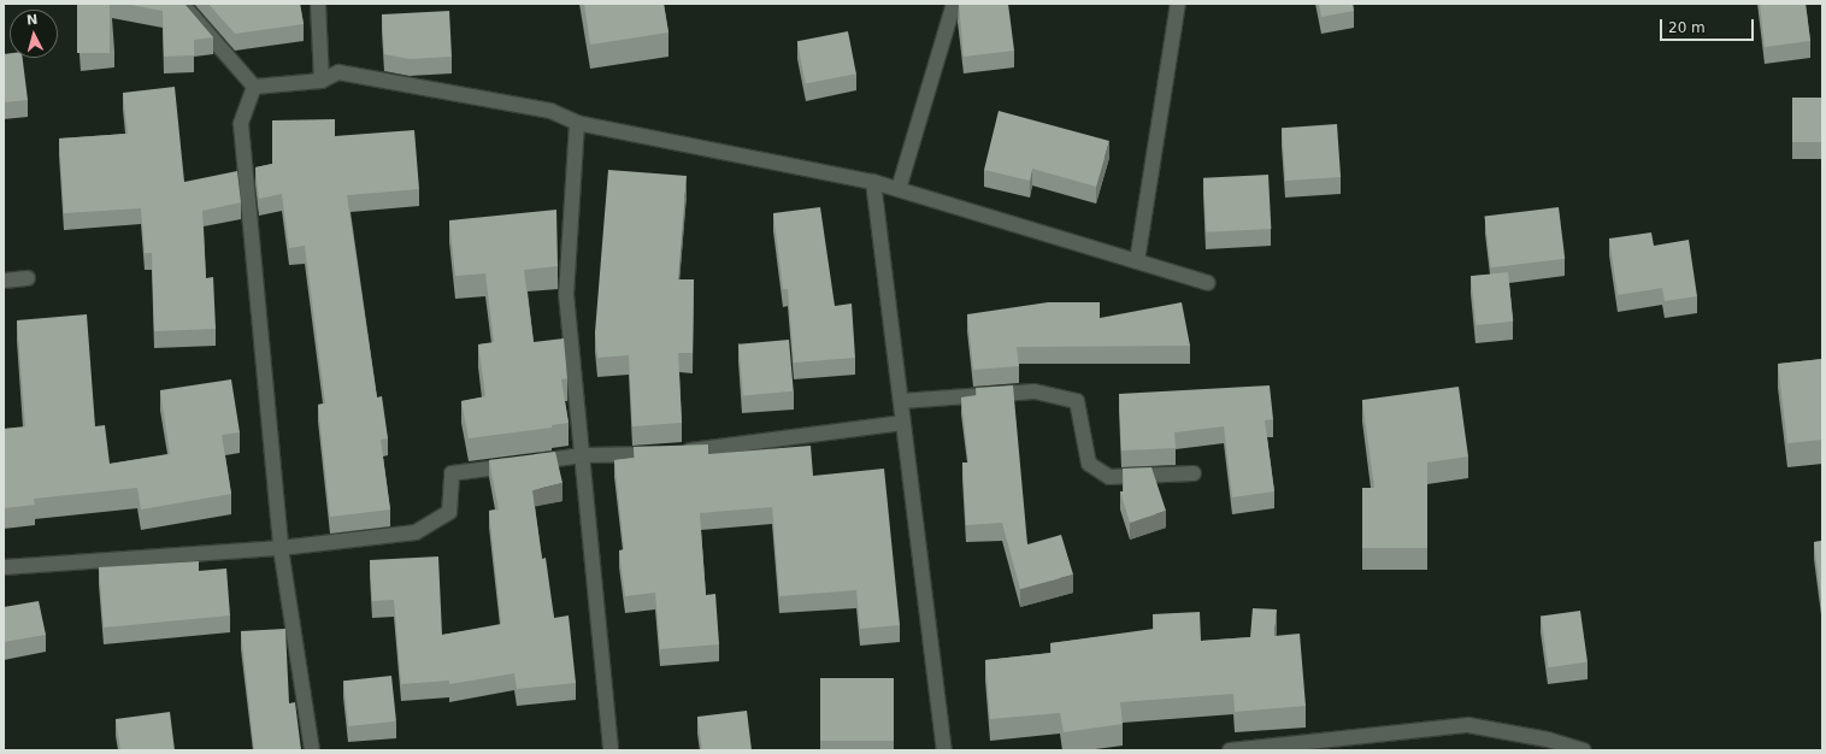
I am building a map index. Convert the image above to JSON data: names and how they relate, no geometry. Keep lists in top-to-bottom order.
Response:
{
  "scale_bar": "20 m",
  "north": "top"
}
